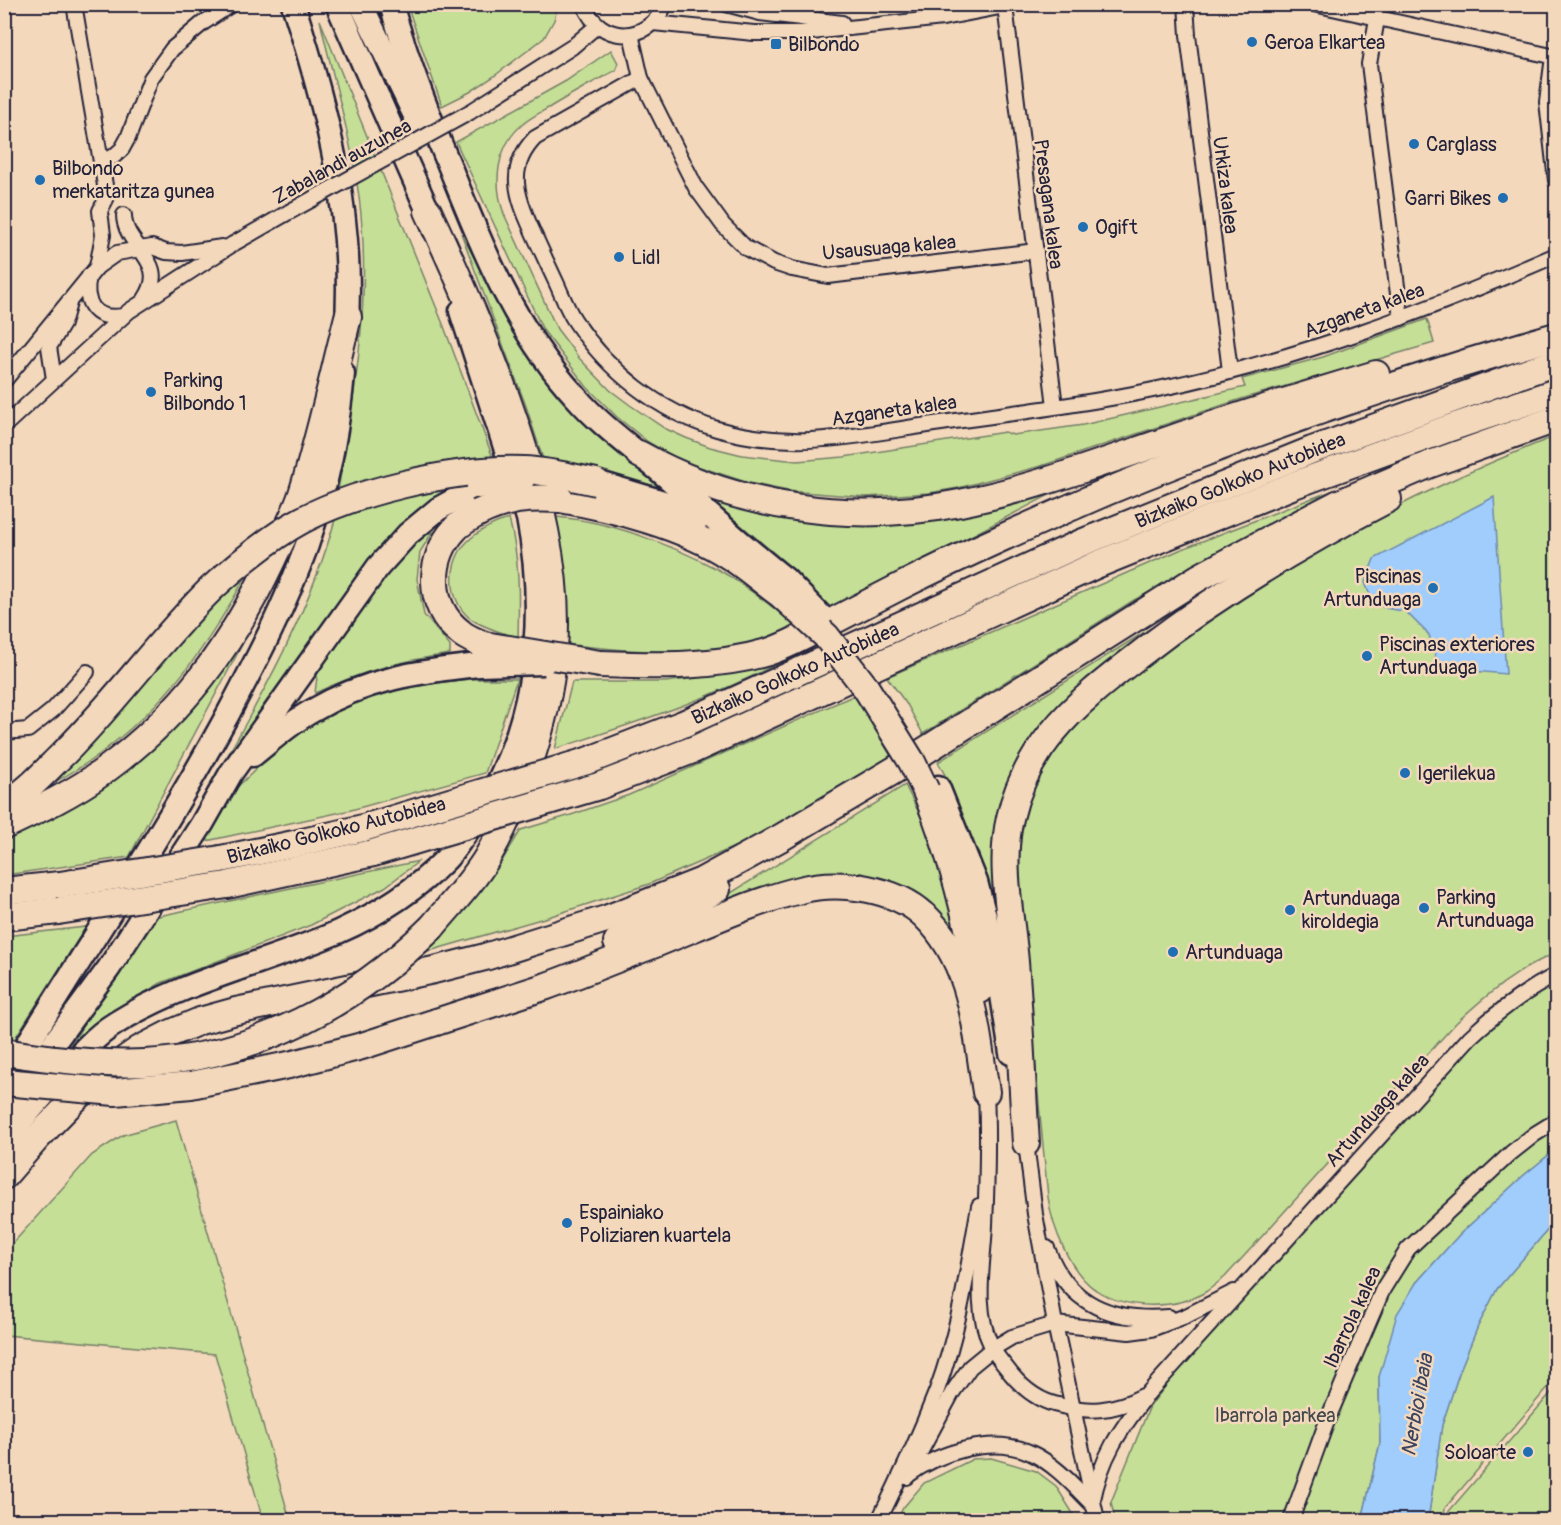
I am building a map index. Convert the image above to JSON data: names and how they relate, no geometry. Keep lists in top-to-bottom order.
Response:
{
  "streets": {
    "highway": ["Bizkaiko Golkoko Autobidea"],
    "street": [
      "Zabalandi auzunea",
      "Urkiza kalea",
      "Presagana kalea",
      "Usausuaga kalea",
      "Azganeta kalea",
      "Artunduaga kalea",
      "Ibarrola kalea"
    ]
  },
  "crossings": [
    ["Urkiza kalea", "Azganeta kalea"],
    ["Presagana kalea", "Usausuaga kalea"],
    ["Presagana kalea", "Azganeta kalea"],
    ["Usausuaga kalea", "Azganeta kalea"]
  ],
  "water": ["Nerbioi ibaia"],
  "parks": ["Ibarrola parkea"],
  "places": {
    "other": [
      "Geroa Elkartea",
      "Carglass",
      "Bilbondo merkataritza gunea",
      "Garri Bikes",
      "Ogift",
      "Lidl",
      "Parking Bilbondo 1",
      "Piscinas Artunduaga",
      "Piscinas exteriores Artunduaga",
      "Igerilekua",
      "Parking Artunduaga",
      "Artunduaga kiroldegia",
      "Artunduaga",
      "Espainiako Poliziaren kuartela",
      "Soloarte"
    ],
    "transit": ["Bilbondo"]
  }
}
